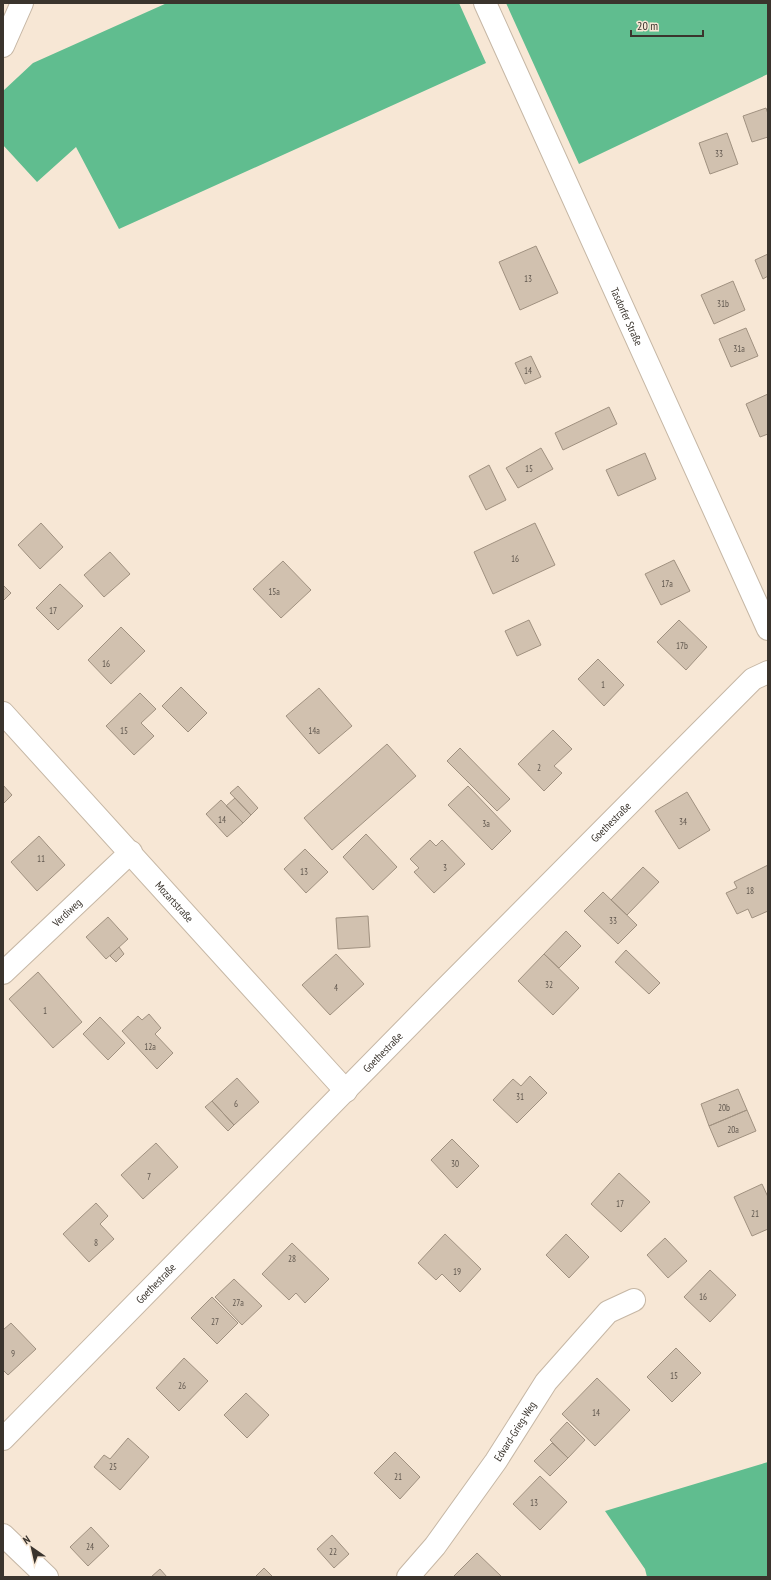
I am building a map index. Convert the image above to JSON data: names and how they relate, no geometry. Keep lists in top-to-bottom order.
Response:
{
  "streets": {
    "street": [
      "Tasdorfer Straße",
      "Goethestraße",
      "Mozartstraße",
      "Verdiweg",
      "Edvard-Grieg-Weg"
    ]
  },
  "crossings": [
    ["Goethestraße", "Mozartstraße"],
    ["Mozartstraße", "Verdiweg"]
  ],
  "house_numbers": [
    "33",
    "13",
    "31b",
    "31a",
    "14",
    "15",
    "16",
    "17a",
    "15a",
    "17",
    "17b",
    "16",
    "1",
    "15",
    "14a",
    "2",
    "14",
    "34",
    "3a",
    "11",
    "3",
    "13",
    "18",
    "33",
    "32",
    "4",
    "1",
    "12a",
    "31",
    "6",
    "20b",
    "20a",
    "30",
    "7",
    "17",
    "21",
    "8",
    "28",
    "19",
    "16",
    "27a",
    "27",
    "9",
    "15",
    "26",
    "14",
    "25",
    "21",
    "13",
    "24",
    "22"
  ],
  "scale_bar": "20 m",
  "north": "top left"
}
